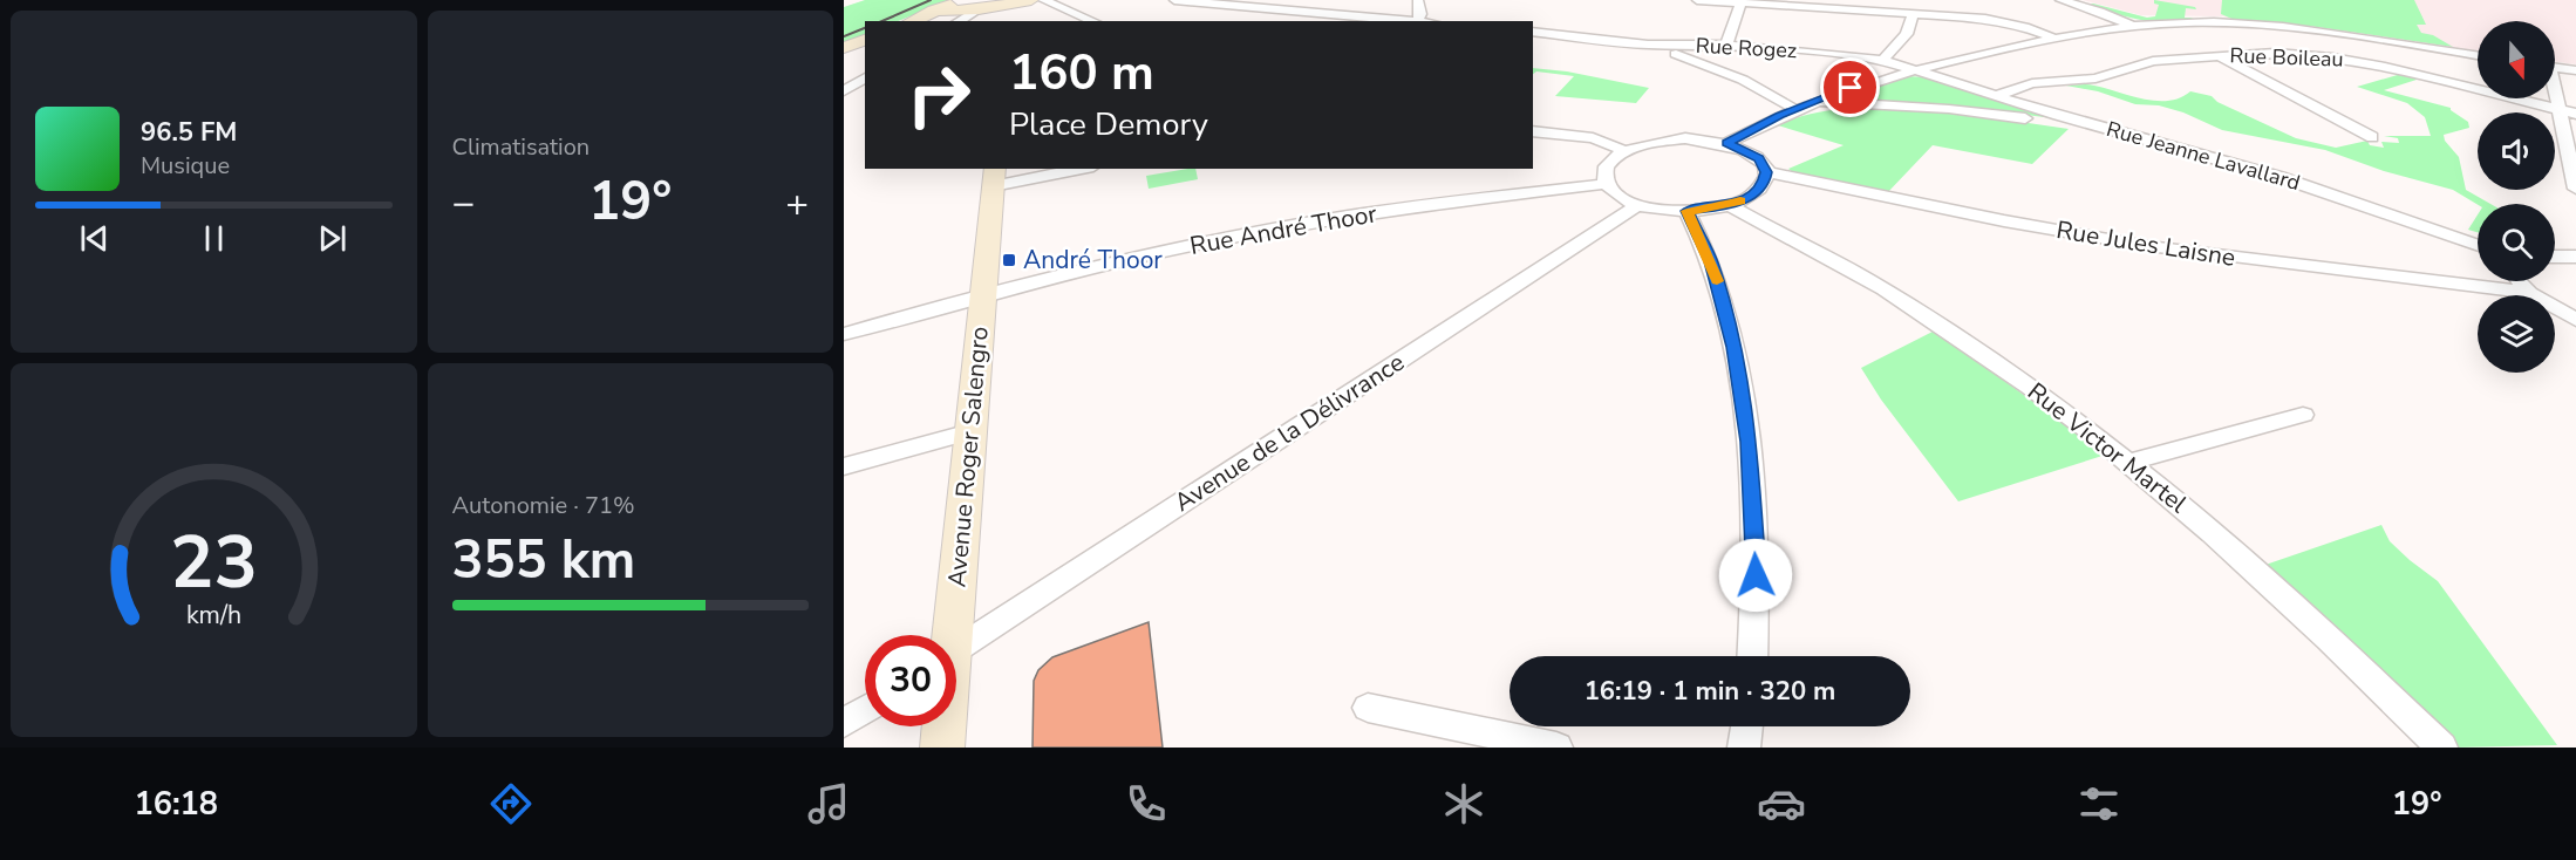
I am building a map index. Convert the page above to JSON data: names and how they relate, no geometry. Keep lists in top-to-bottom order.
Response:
{
  "streets": {
    "street": [
      "Rue Rogez",
      "Rue Boileau",
      "Rue Jeanne Lavallard",
      "Rue André Thoor",
      "Rue Jules Laisne",
      "Avenue de la Délivrance",
      "Rue Victor Martel",
      "Avenue Roger Salengro"
    ]
  },
  "crossings": [
    ["Rue Rogez", "Rue Jeanne Lavallard"],
    ["Rue Boileau", "Rue Jeanne Lavallard"],
    ["Rue André Thoor", "Avenue Roger Salengro"]
  ],
  "places": {
    "transit": ["André Thoor"]
  },
  "north": "bottom",
  "page": {
    "tile": [
      "Climatisation",
      ["Autonomie · 71%", "355 km"]
    ],
    "turn": ["160 m", "Place Demory"],
    "song": ["96.5 FM", "Musique"],
    "heat": ["−", "19°", "+"],
    "limit": "30",
    "trip": "16:19 · 1 min · 320 m",
    "tabs": ["16:18", "19°"],
    "gauge": ["23", "km/h"]
  }
}
